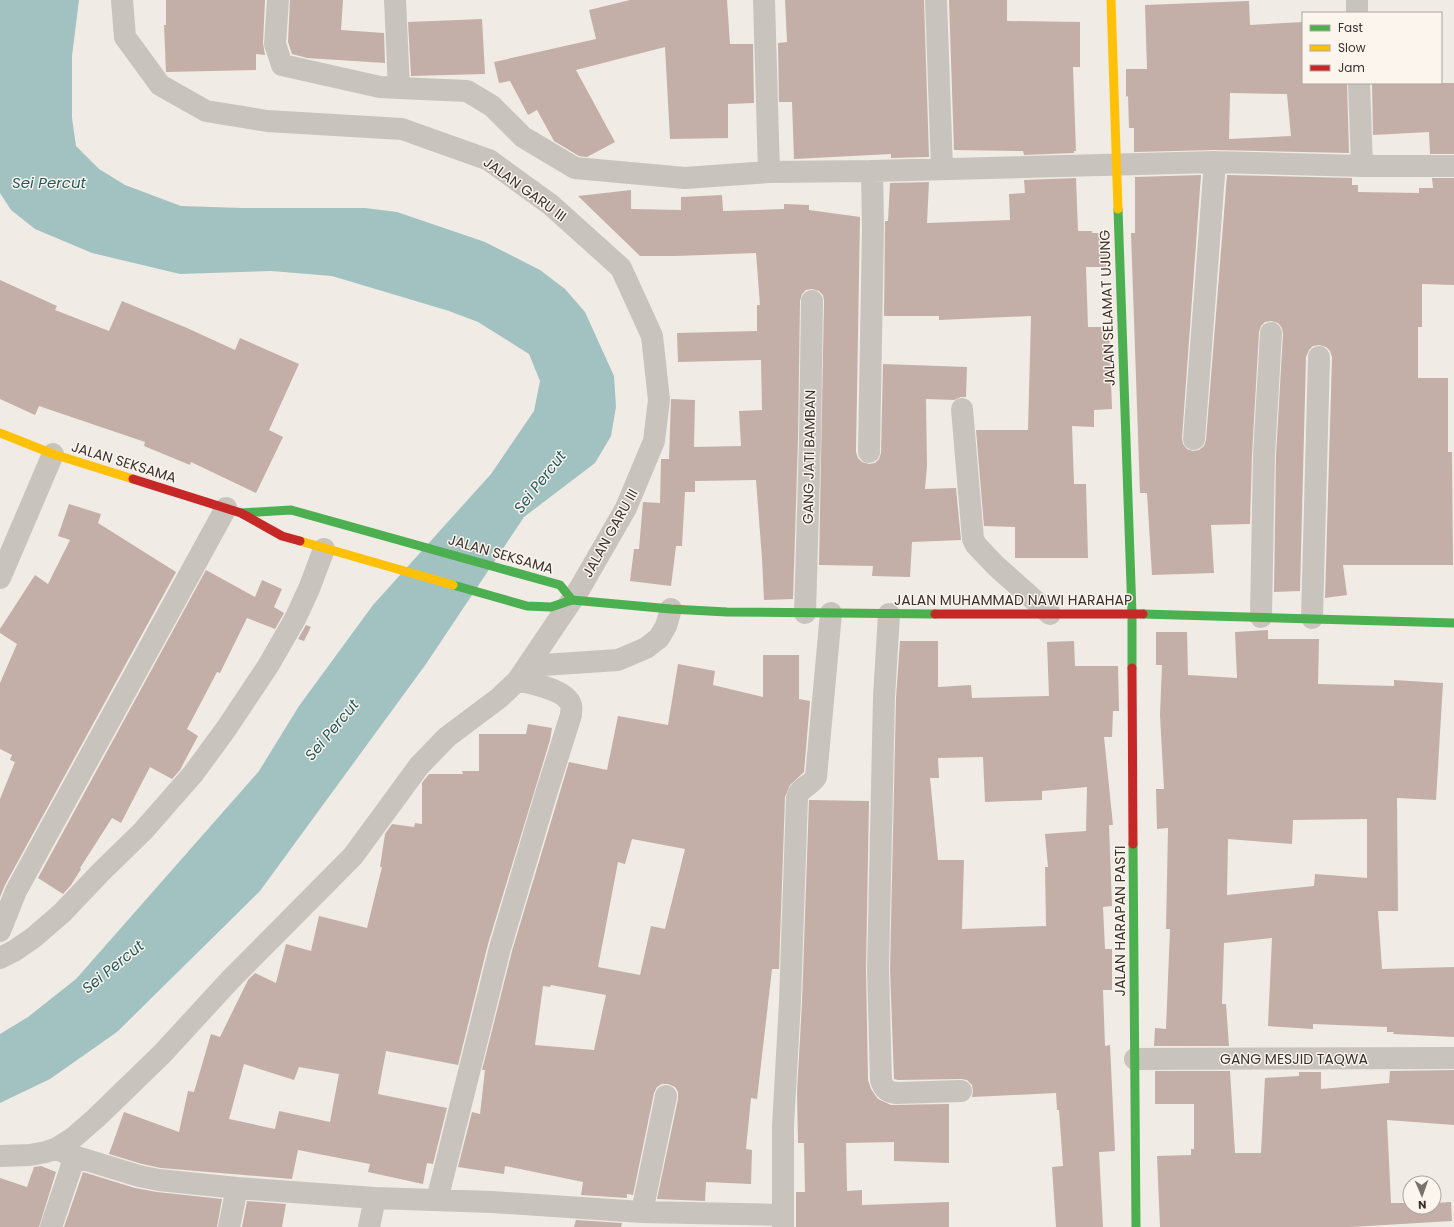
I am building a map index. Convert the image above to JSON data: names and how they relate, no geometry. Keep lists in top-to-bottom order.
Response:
{
  "streets": {
    "main road": [
      "JALAN SELAMAT UJUNG",
      "JALAN SEKSAMA",
      "JALAN MUHAMMAD NAWI HARAHAP",
      "JALAN HARAPAN PASTI"
    ],
    "street": ["JALAN GARU III", "GANG JATI BAMBAN", "GANG MESJID TAQWA"]
  },
  "crossings": [
    ["JALAN GARU III", "JALAN SEKSAMA"],
    ["JALAN GARU III", "JALAN MUHAMMAD NAWI HARAHAP"],
    ["JALAN SELAMAT UJUNG", "JALAN MUHAMMAD NAWI HARAHAP"],
    ["JALAN SELAMAT UJUNG", "JALAN HARAPAN PASTI"],
    ["GANG JATI BAMBAN", "JALAN MUHAMMAD NAWI HARAHAP"],
    ["JALAN SEKSAMA", "JALAN MUHAMMAD NAWI HARAHAP"],
    ["JALAN MUHAMMAD NAWI HARAHAP", "JALAN HARAPAN PASTI"],
    ["JALAN HARAPAN PASTI", "GANG MESJID TAQWA"]
  ],
  "water": ["Sei Percut"],
  "legend": ["Fast", "Slow", "Jam"],
  "north": "bottom"
}
